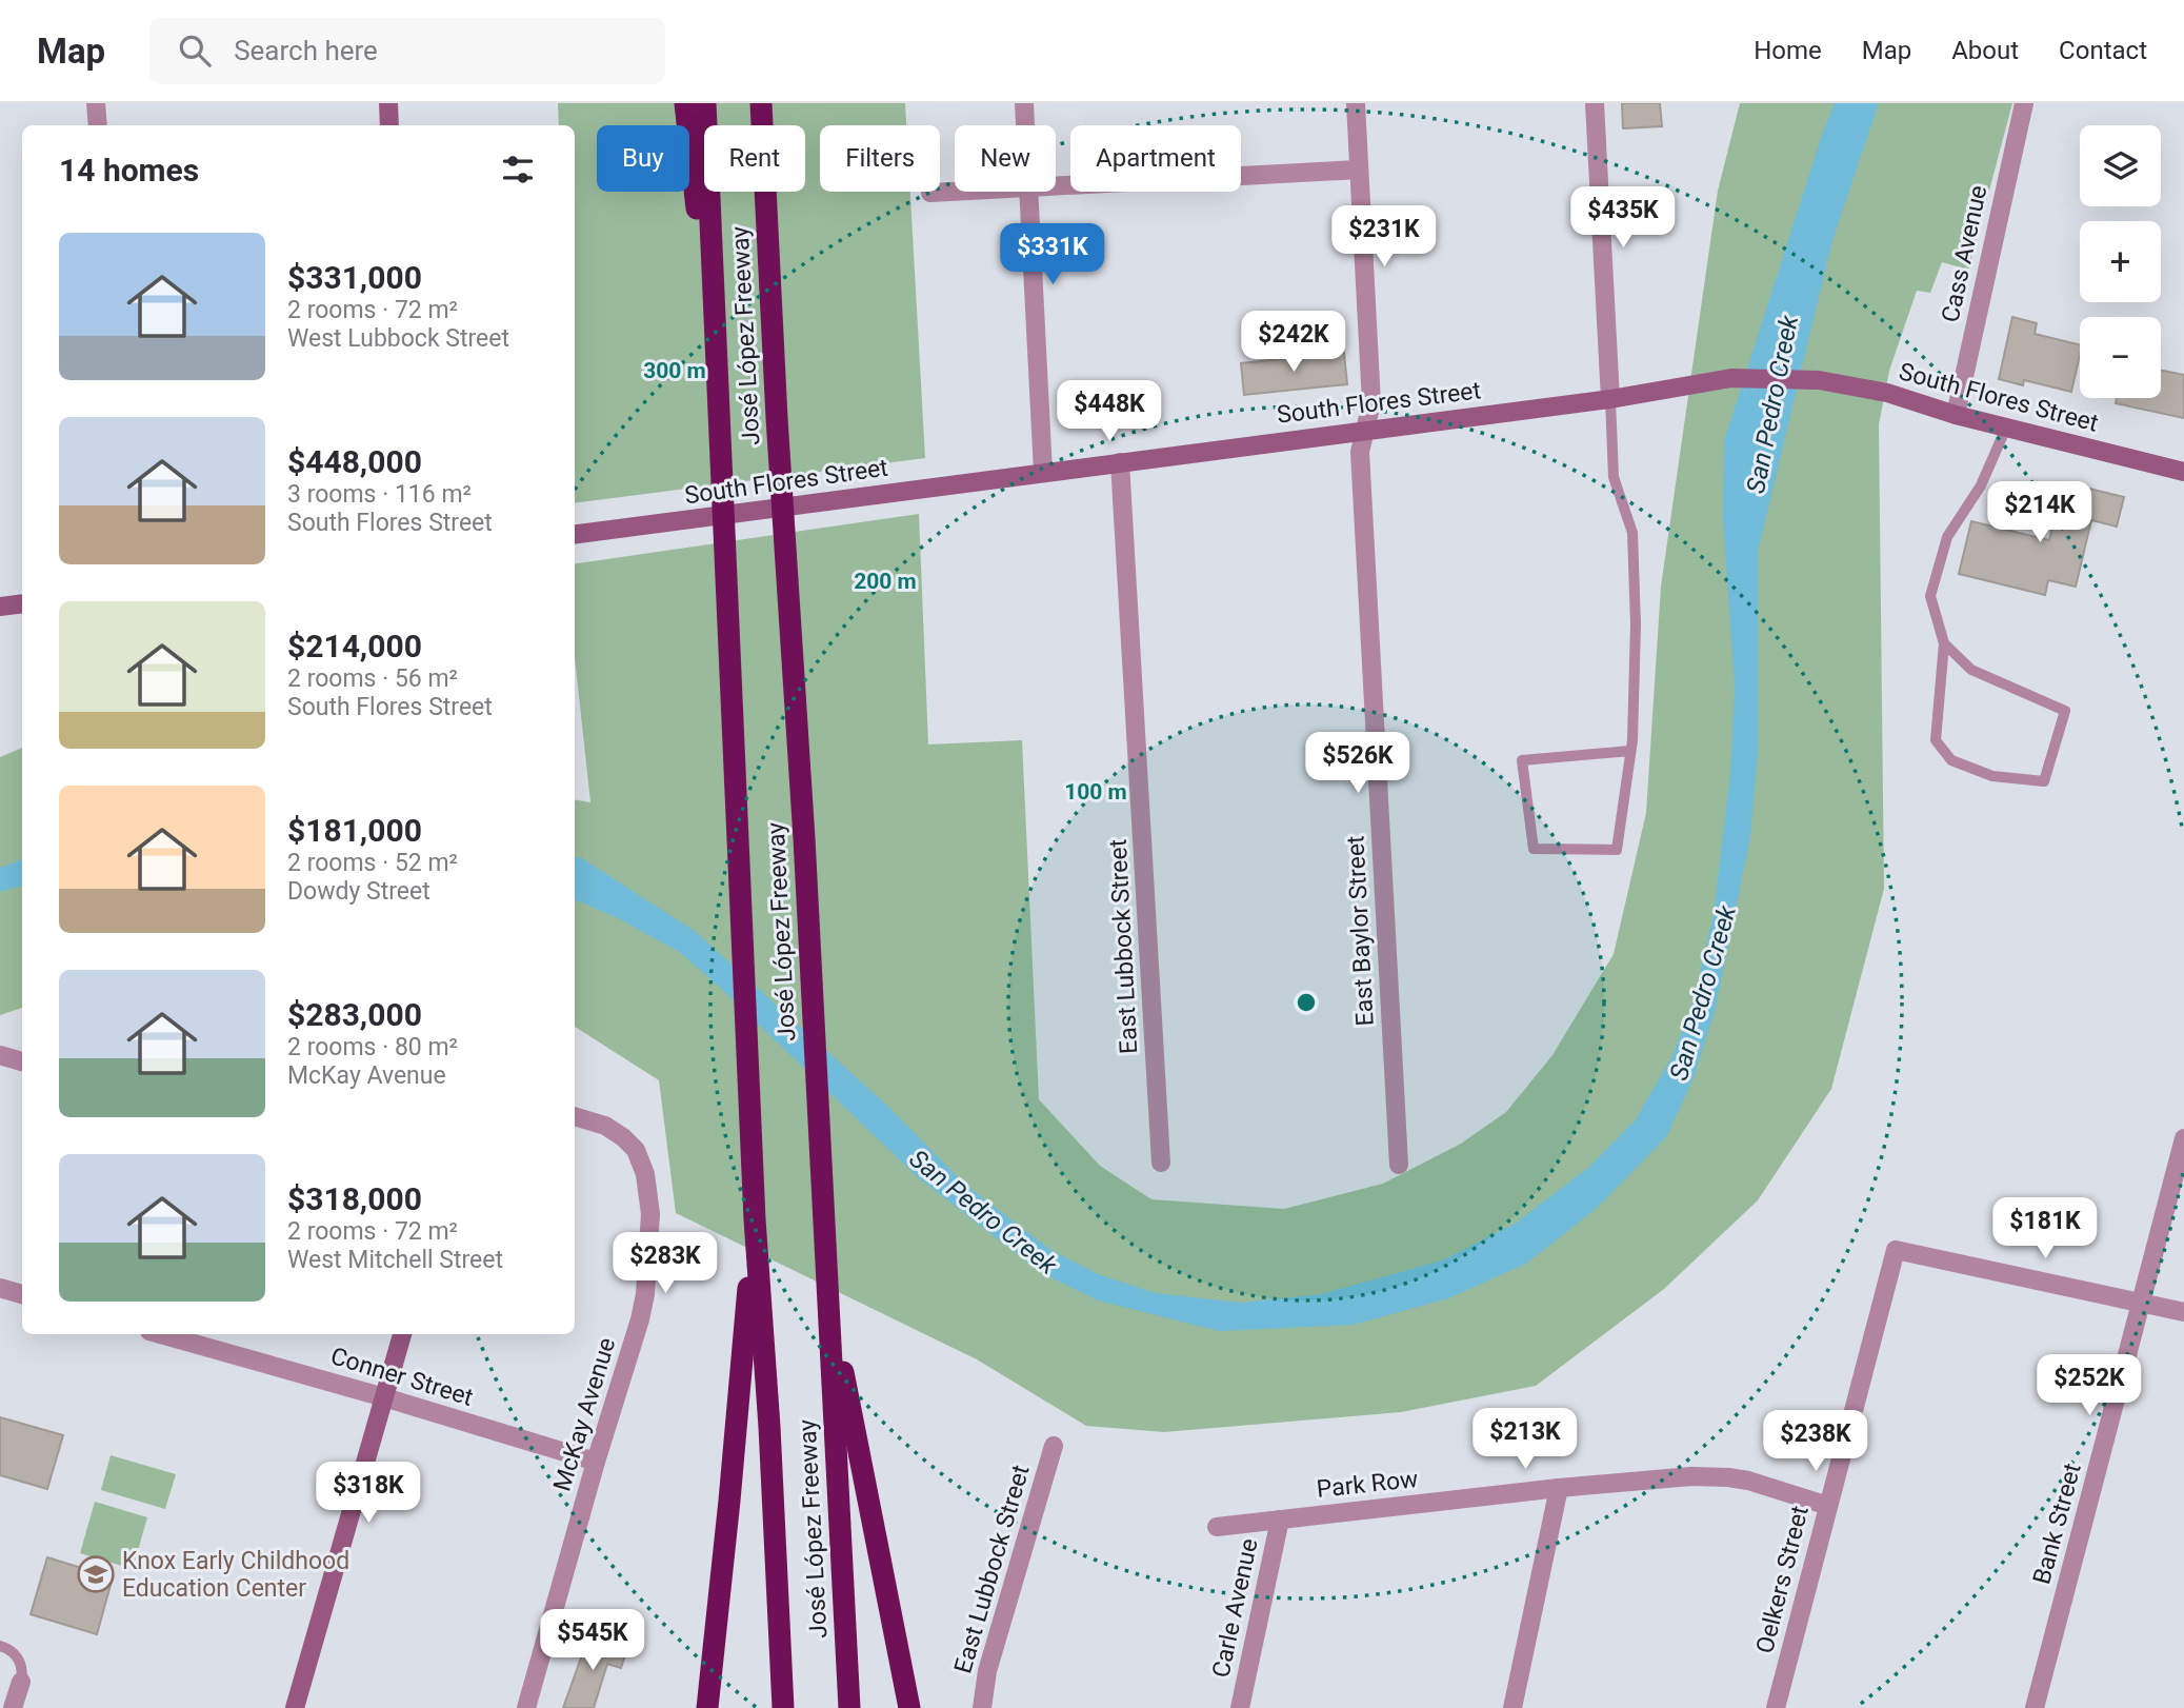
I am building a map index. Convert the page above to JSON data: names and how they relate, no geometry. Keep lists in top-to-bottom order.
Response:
{
  "streets": {
    "highway": ["José López Freeway"],
    "main road": ["South Flores Street"],
    "street": [
      "Cass Avenue",
      "East Baylor Street",
      "East Lubbock Street",
      "Conner Street",
      "McKay Avenue",
      "Park Row",
      "Bank Street",
      "Oelkers Street",
      "Carle Avenue"
    ]
  },
  "crossings": [
    ["Cass Avenue", "South Flores Street"],
    ["South Flores Street", "East Baylor Street"],
    ["South Flores Street", "East Lubbock Street"],
    ["Conner Street", "McKay Avenue"],
    ["Park Row", "Oelkers Street"],
    ["Park Row", "Carle Avenue"],
    ["Bank Street", "Oelkers Street"]
  ],
  "water": ["San Pedro Creek"],
  "places": {
    "school or university": ["Knox Early Childhood Education Center"]
  },
  "page": {
    "header": "Map",
    "search": "Search here",
    "nav": [
      "Home",
      "Map",
      "About",
      "Contact"
    ],
    "map_buttons": ["+", "−"],
    "chip": [
      "Buy",
      "Rent",
      "Filters",
      "New",
      "Apartment"
    ],
    "heading": "14 homes",
    "price": [
      "$435K",
      "$231K",
      "$331K",
      "$242K",
      "$448K",
      "$214K",
      "$526K",
      "$181K",
      "$283K",
      "$252K",
      "$213K",
      "$238K",
      "$318K",
      "$545K"
    ],
    "list": [
      {
        "name": "$331,000",
        "note": "2 rooms · 72 m² · West Lubbock Street"
      },
      {
        "name": "$448,000",
        "note": "3 rooms · 116 m² · South Flores Street"
      },
      {
        "name": "$214,000",
        "note": "2 rooms · 56 m² · South Flores Street"
      },
      {
        "name": "$181,000",
        "note": "2 rooms · 52 m² · Dowdy Street"
      },
      {
        "name": "$283,000",
        "note": "2 rooms · 80 m² · McKay Avenue"
      },
      {
        "name": "$318,000",
        "note": "2 rooms · 72 m² · West Mitchell Street"
      }
    ]
  },
  "rings": ["300 m", "200 m", "100 m"]
}
